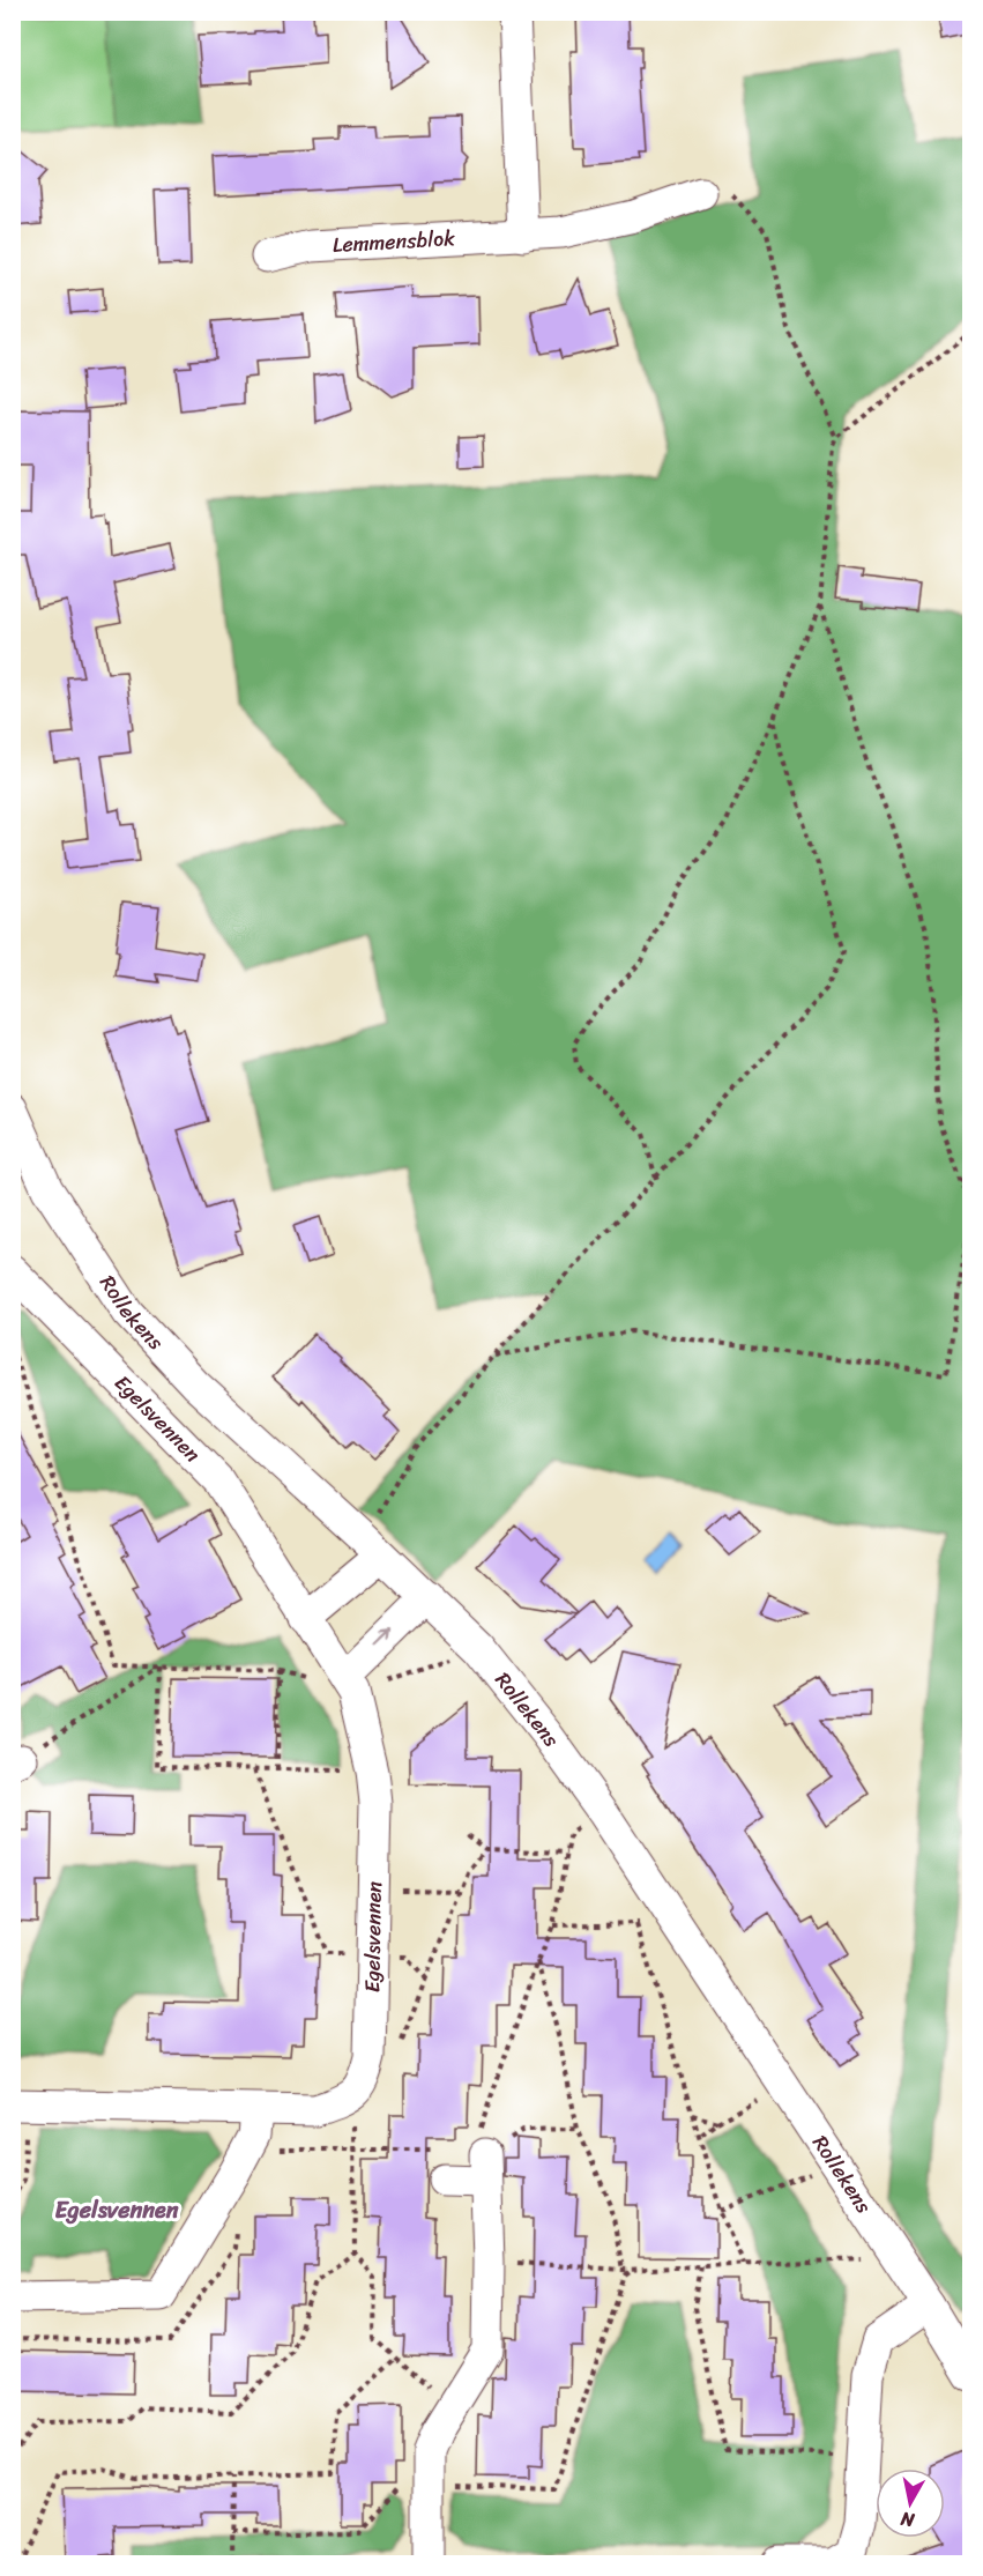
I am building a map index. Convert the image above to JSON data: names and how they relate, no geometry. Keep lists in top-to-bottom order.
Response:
{
  "streets": {
    "street": ["Lemmensblok", "Rollekens", "Egelsvennen"]
  },
  "districts": ["Egelsvennen"],
  "north": "bottom"
}
